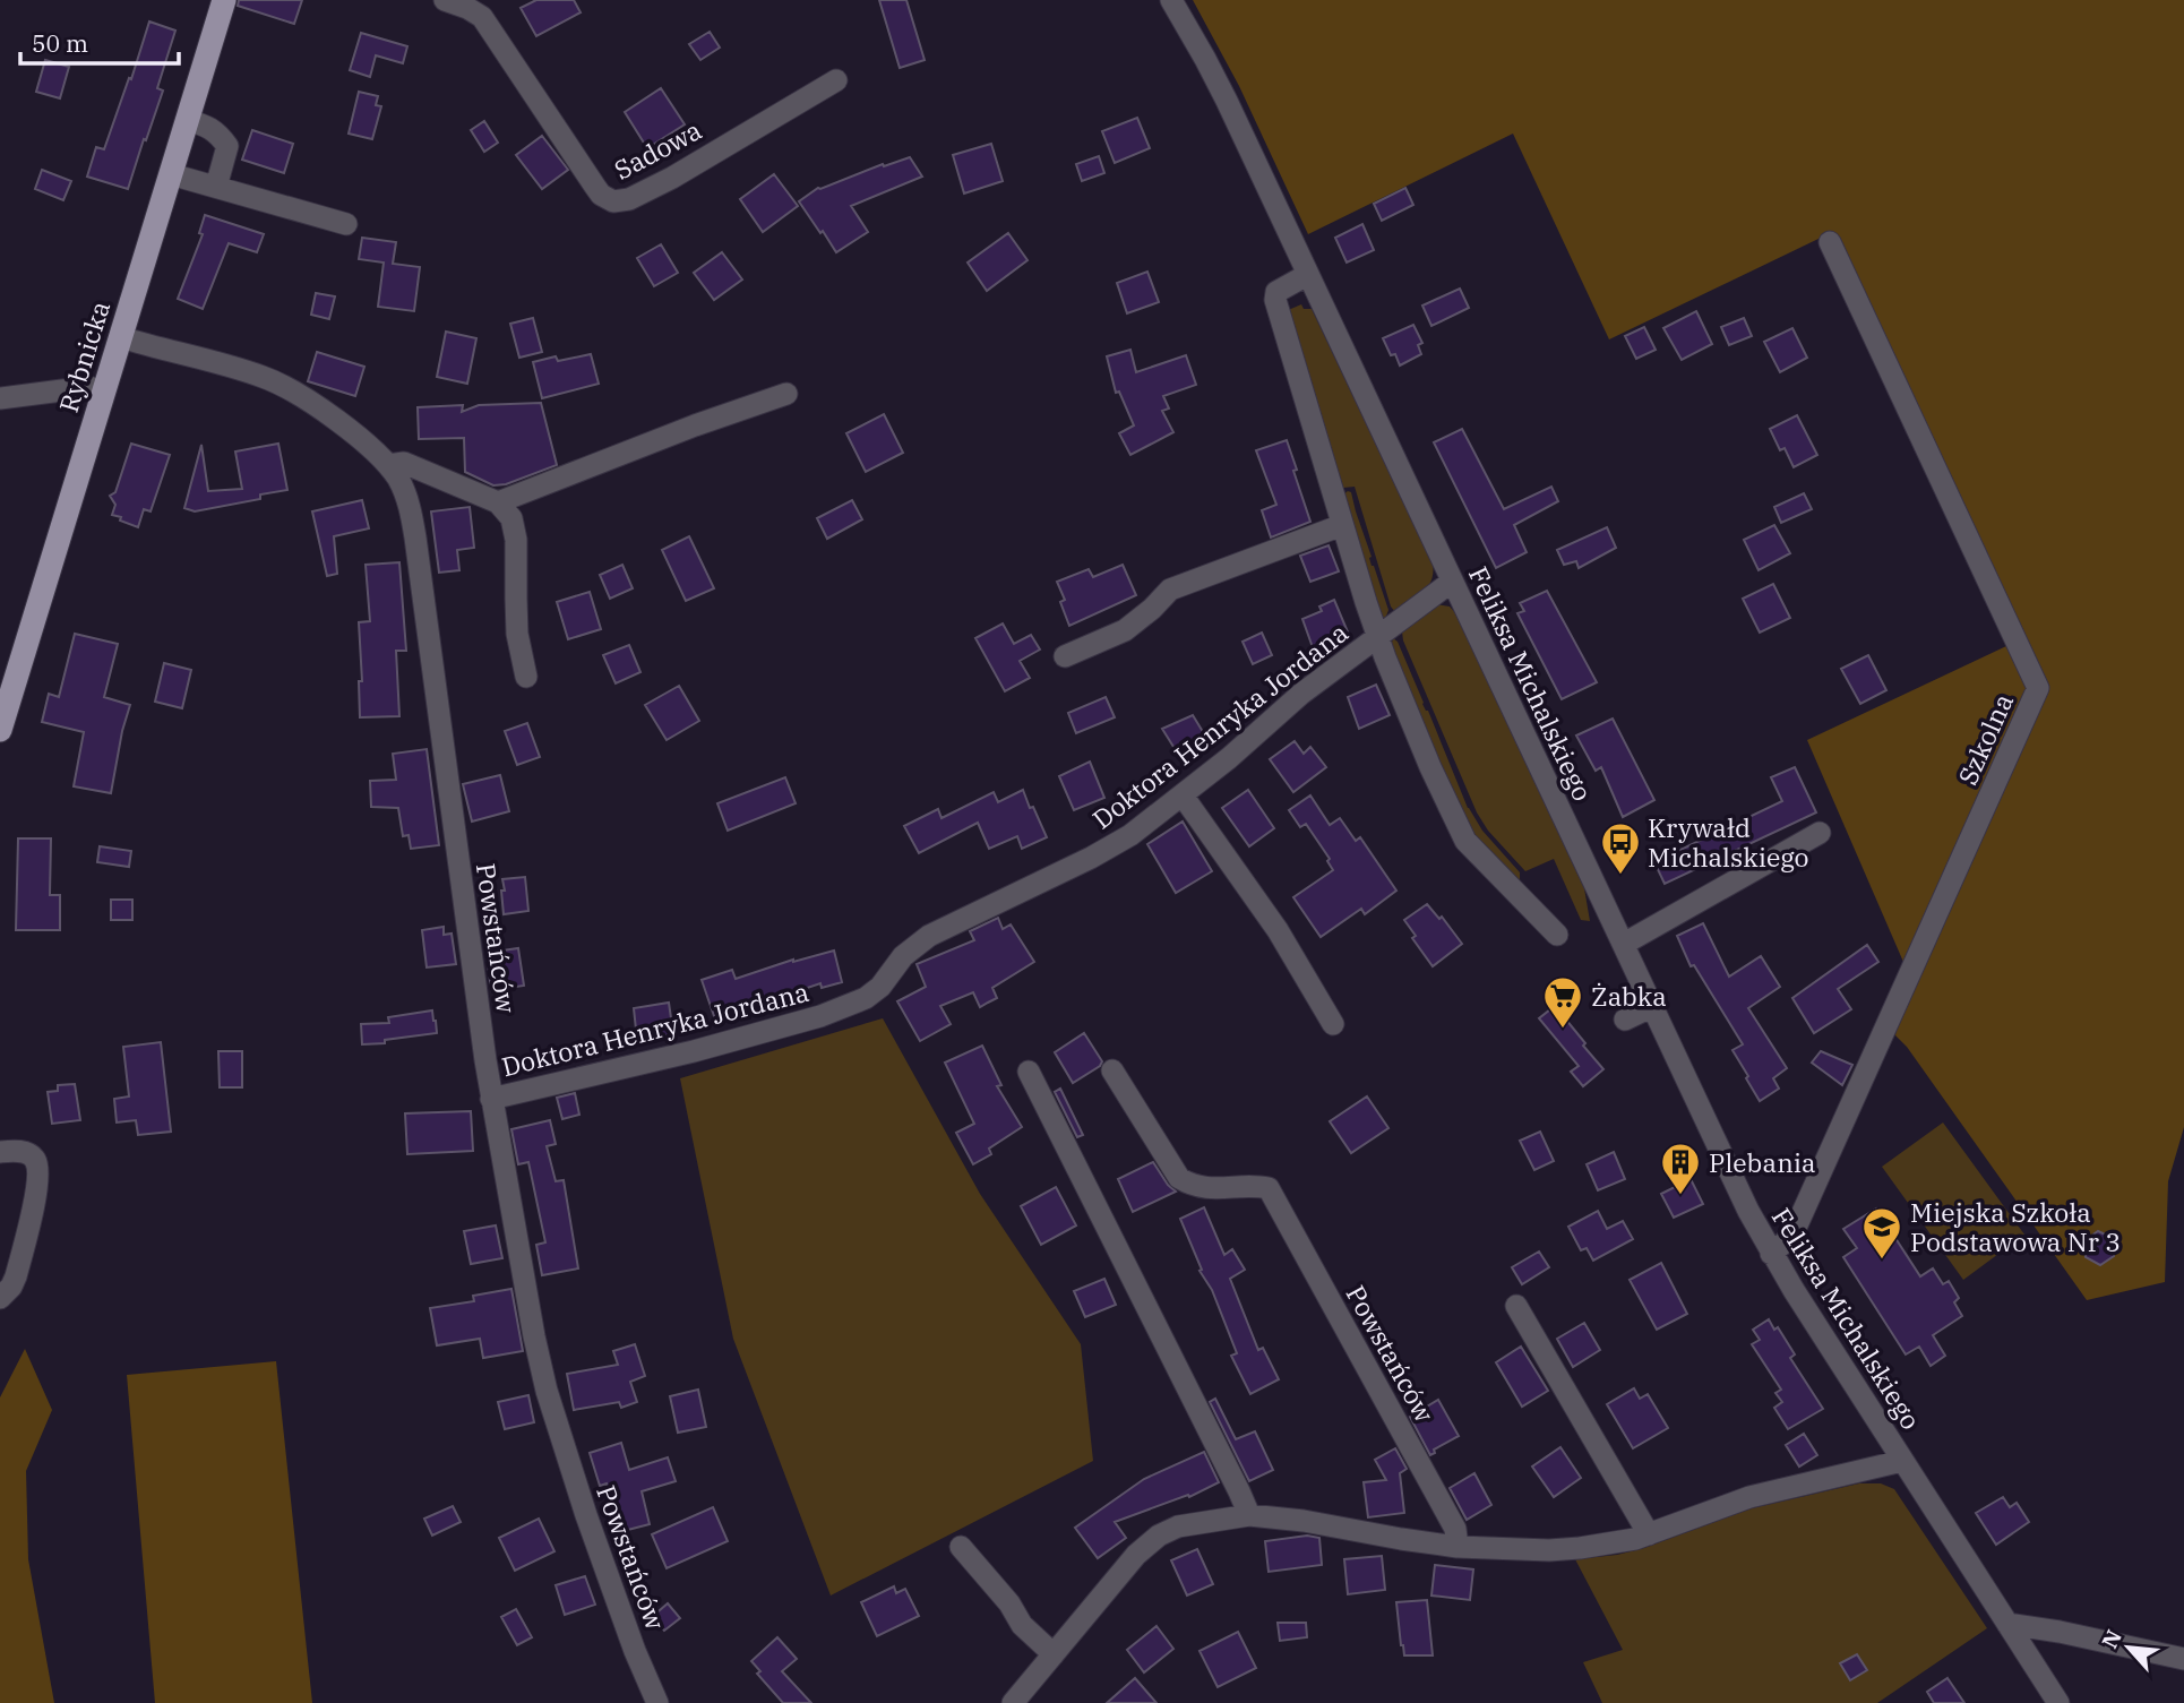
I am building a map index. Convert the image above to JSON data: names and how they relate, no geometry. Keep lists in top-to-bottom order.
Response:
{
  "streets": {
    "main road": ["Rybnicka"],
    "street": [
      "Sadowa",
      "Feliksa Michalskiego",
      "Doktora Henryka Jordana",
      "Szkolna",
      "Powstańców"
    ]
  },
  "crossings": [
    ["Rybnicka", "Powstańców"],
    ["Feliksa Michalskiego", "Doktora Henryka Jordana"],
    ["Feliksa Michalskiego", "Szkolna"],
    ["Doktora Henryka Jordana", "Powstańców"]
  ],
  "places": {
    "bus stop": ["Krywałd Michalskiego"],
    "supermarket": ["Żabka"],
    "building": ["Plebania"],
    "school or university": ["Miejska Szkoła Podstawowa Nr 3"]
  },
  "scale_bar": "50 m",
  "north": "top left"
}
